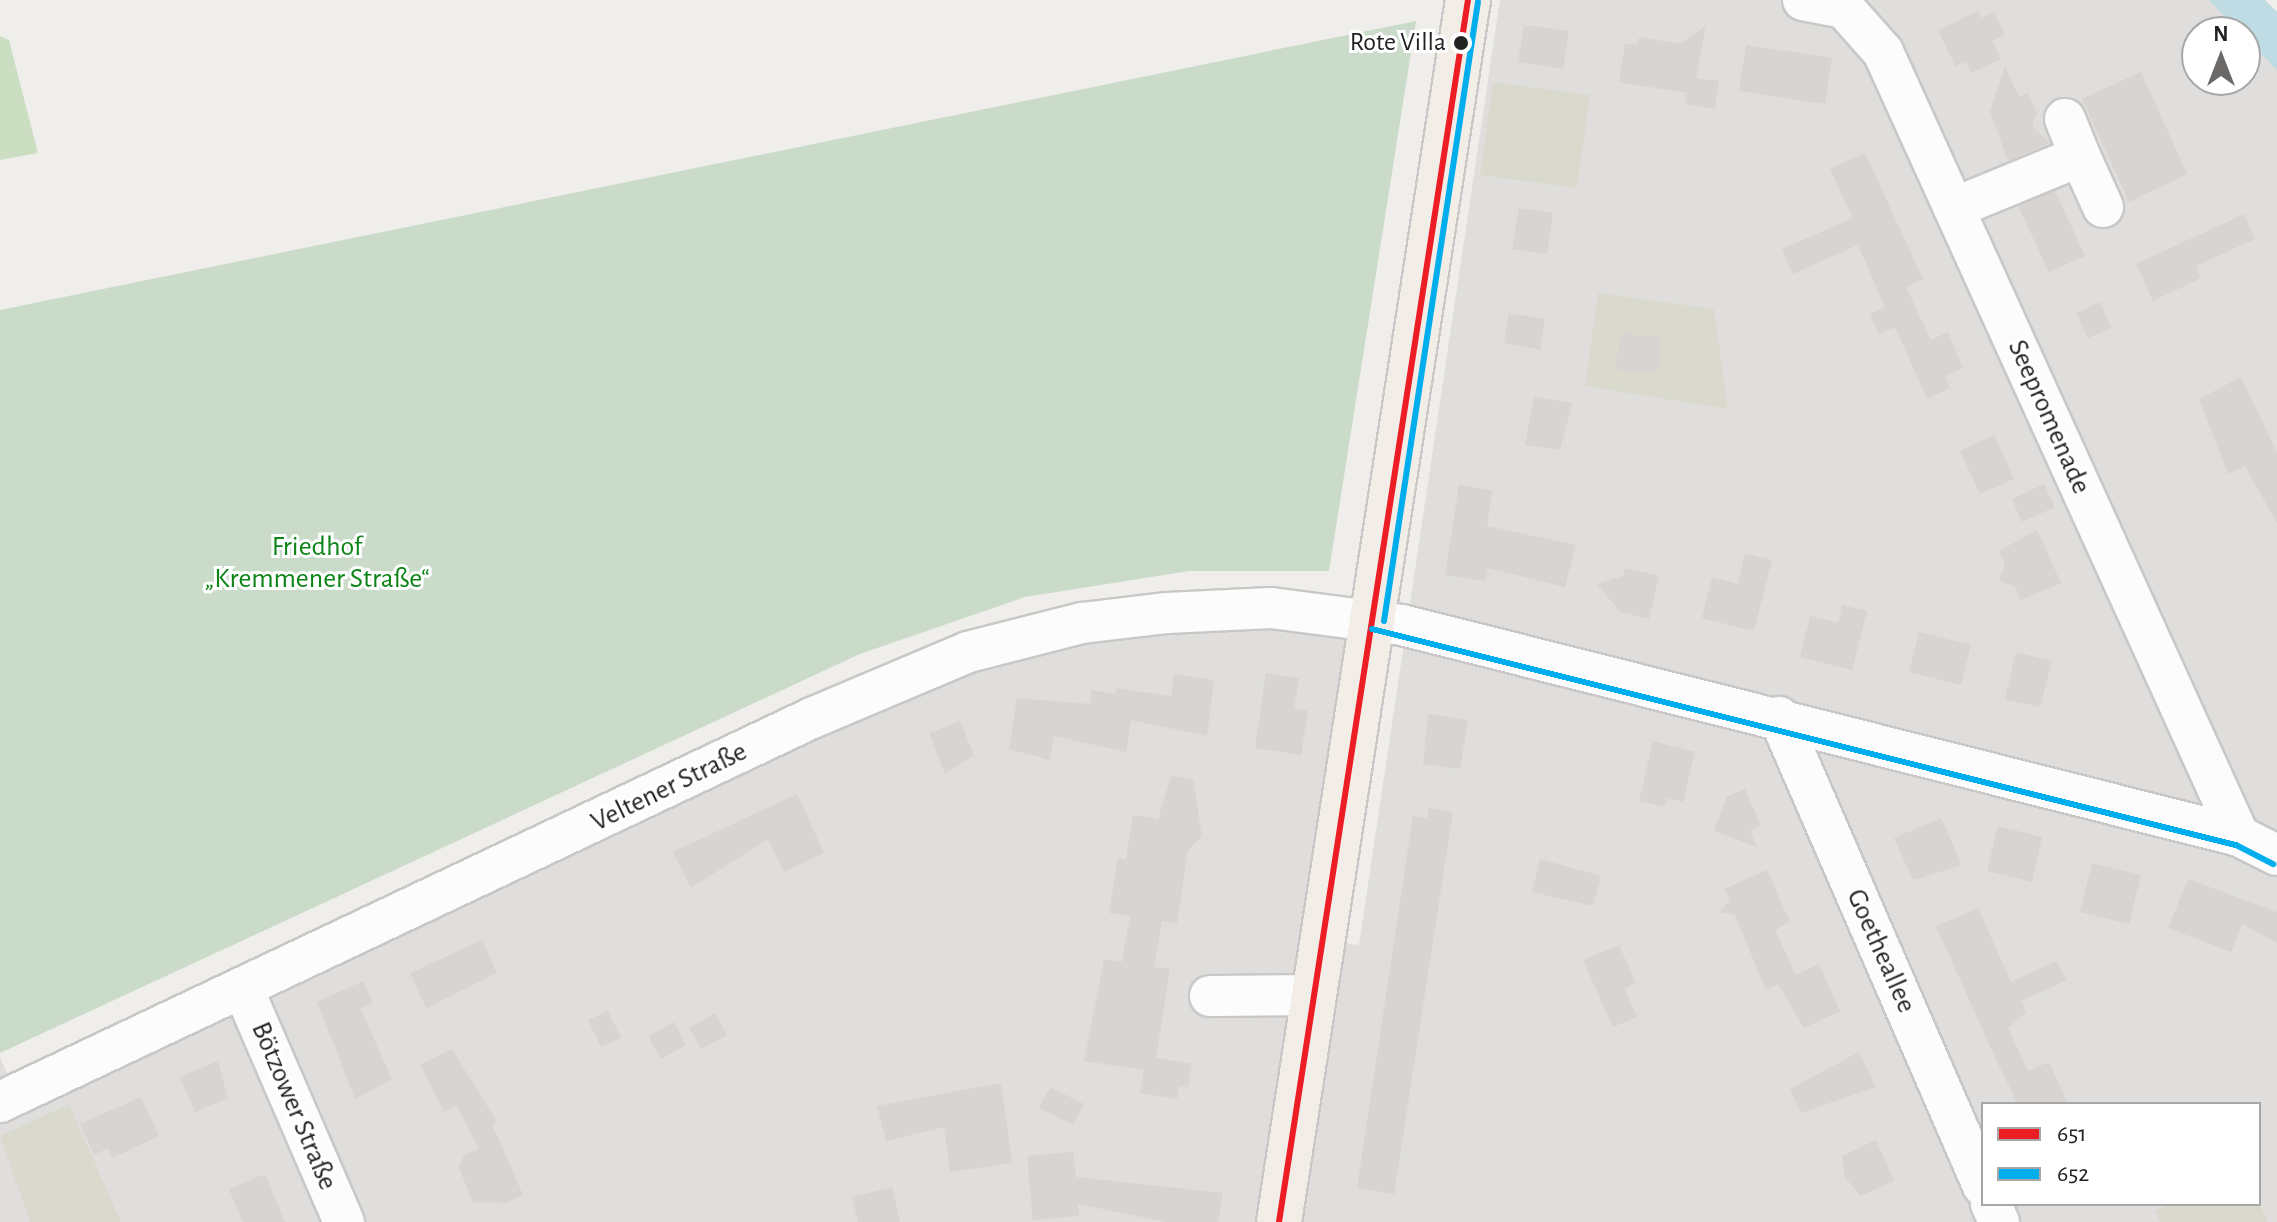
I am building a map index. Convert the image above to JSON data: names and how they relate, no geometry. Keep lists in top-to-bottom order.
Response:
{
  "streets": {
    "street": [
      "Seepromenade",
      "Veltener Straße",
      "Goetheallee",
      "Bötzower Straße"
    ]
  },
  "crossings": [
    ["Seepromenade", "Veltener Straße"],
    ["Veltener Straße", "Goetheallee"],
    ["Veltener Straße", "Bötzower Straße"]
  ],
  "parks": ["Friedhof „Kremmener Straße“"],
  "places": ["Rote Villa"],
  "lines": ["transit line 651", "transit line 652"],
  "legend": ["651", "652"],
  "north": "top"
}
